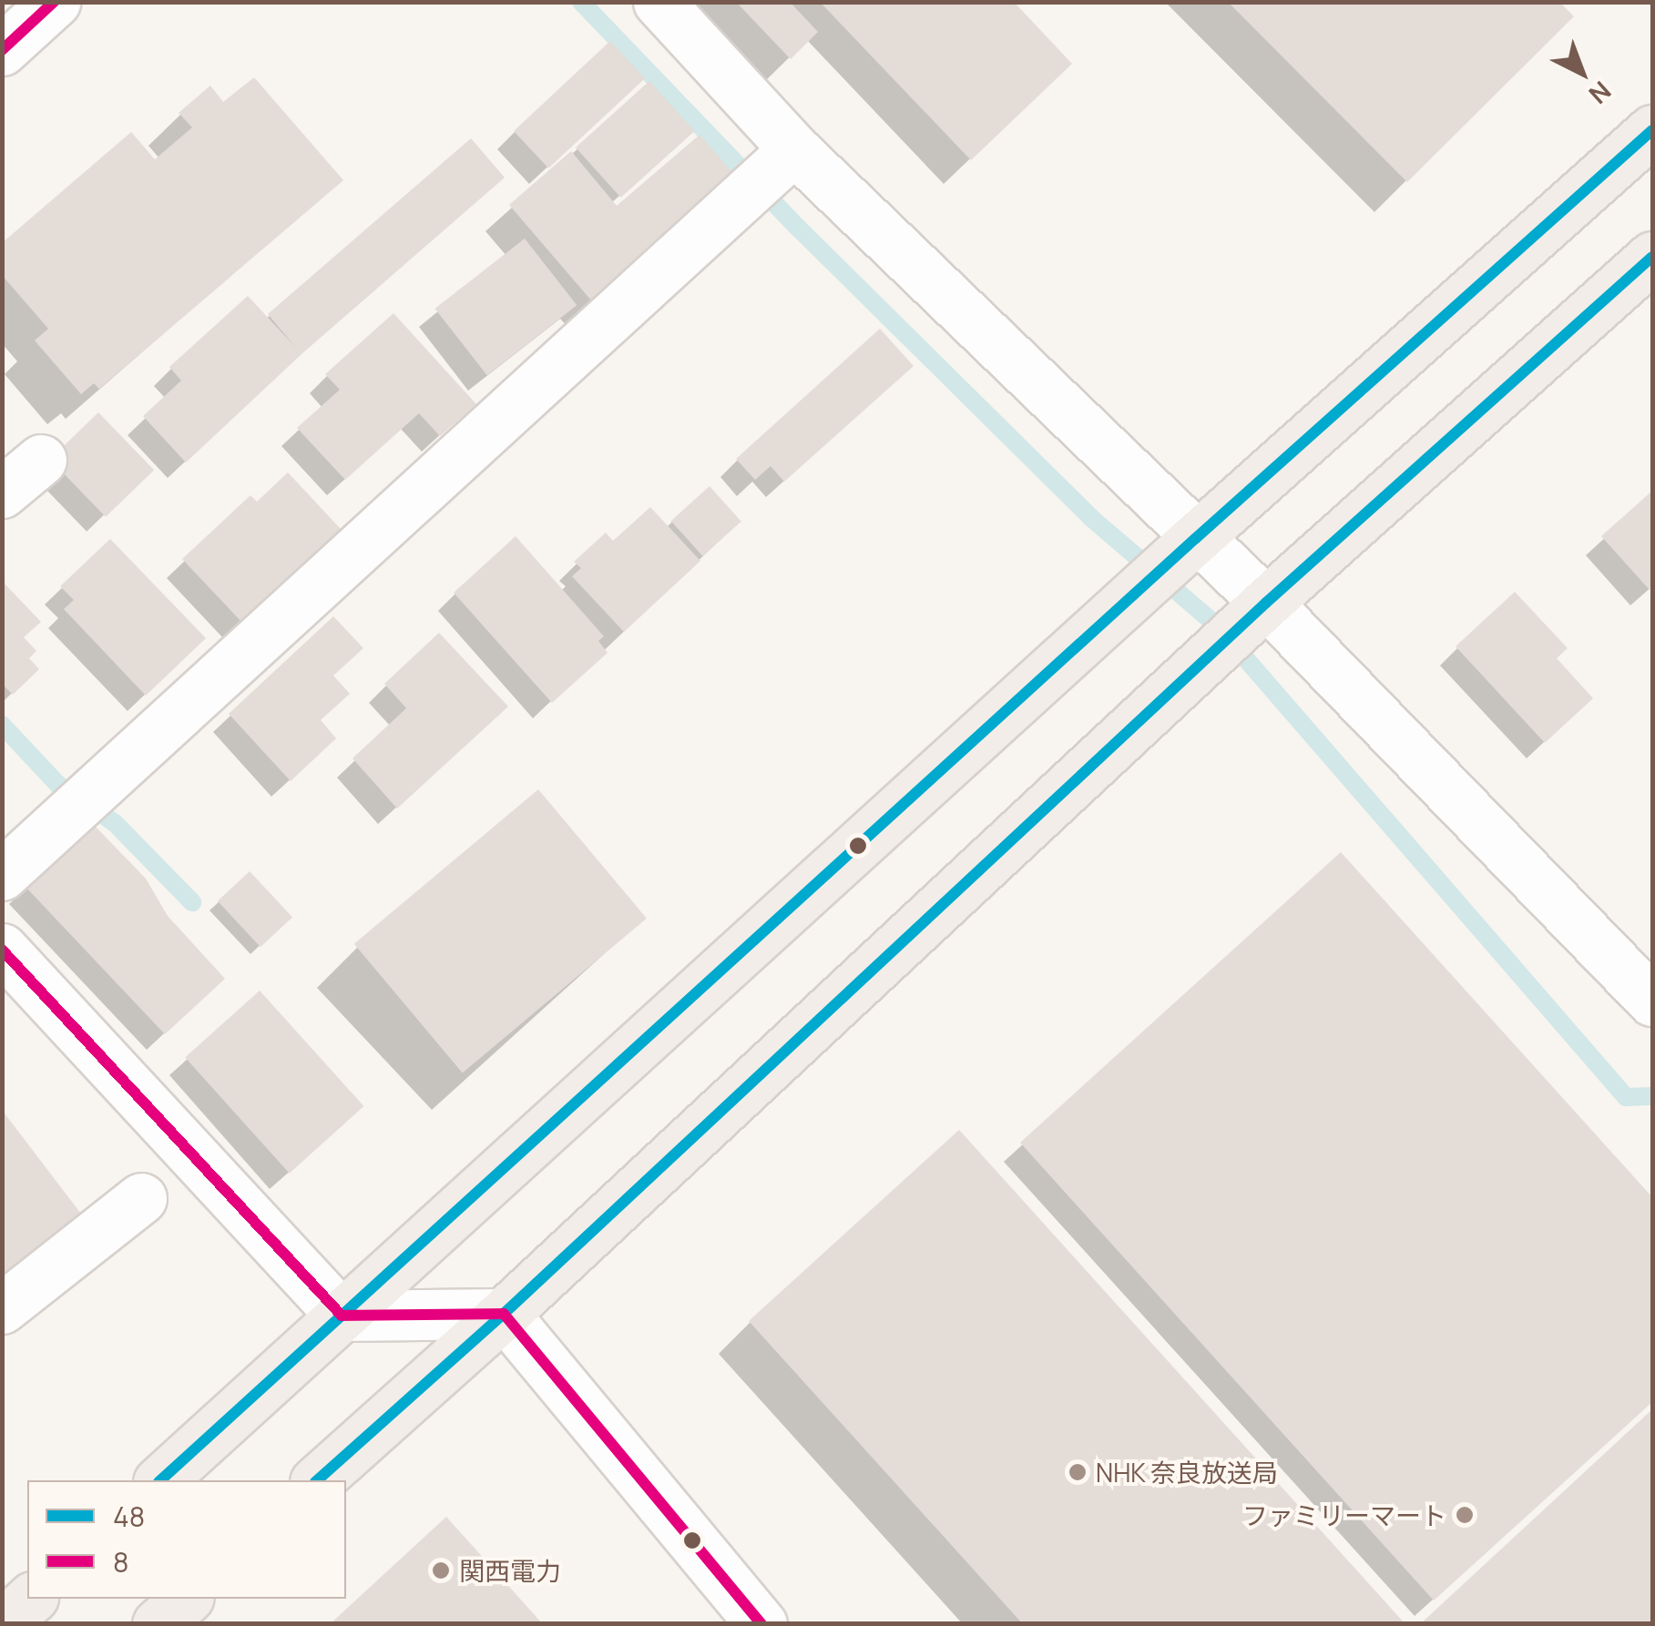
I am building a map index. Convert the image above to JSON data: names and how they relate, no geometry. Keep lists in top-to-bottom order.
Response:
{
  "places": ["NHK 奈良放送局", "ファミリーマート", "関西電力"],
  "lines": ["transit line 8", "transit line 48"],
  "legend": ["48", "8"],
  "north": "bottom right"
}
